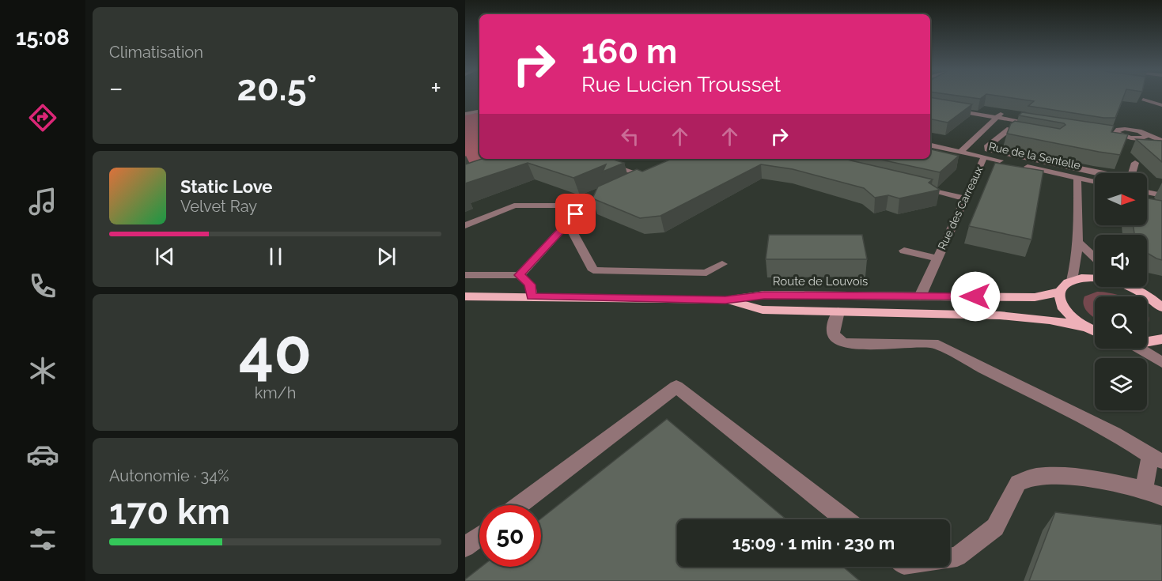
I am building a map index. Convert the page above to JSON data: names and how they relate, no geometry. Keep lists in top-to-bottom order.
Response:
{
  "streets": {
    "main road": ["Route de Louvois"],
    "street": ["Rue de la Sentelle", "Rue des Carreaux"]
  },
  "crossings": [
    ["Rue de la Sentelle", "Rue des Carreaux"],
    ["Rue des Carreaux", "Route de Louvois"]
  ],
  "north": "right",
  "page": {
    "tabs": "15:08",
    "tile": [
      "Climatisation",
      ["40", "km/h"],
      ["Autonomie · 34%", "170 km"]
    ],
    "turn": ["160 m", "Rue Lucien Trousset"],
    "heat": ["−", "20.5°", "+"],
    "song": ["Static Love", "Velvet Ray"],
    "limit": "50",
    "trip": "15:09 · 1 min · 230 m"
  }
}
